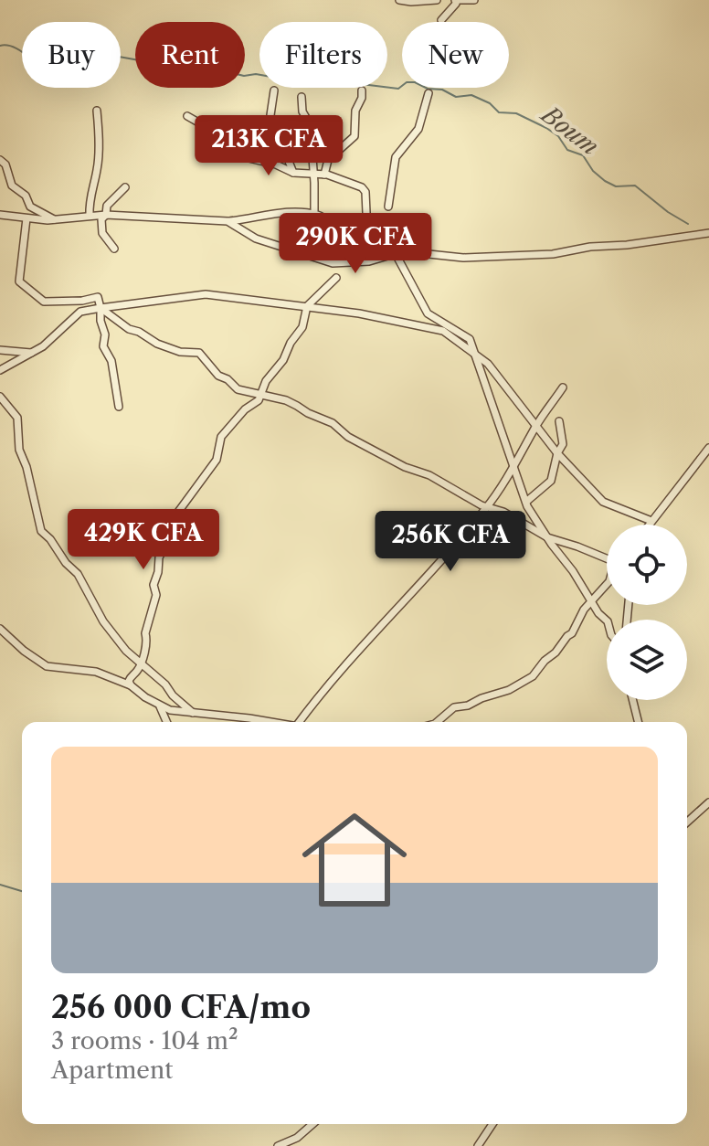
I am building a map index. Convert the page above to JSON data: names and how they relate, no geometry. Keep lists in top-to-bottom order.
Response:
{
  "water": ["Boum"],
  "page": {
    "chip": [
      "Buy",
      "Rent",
      "Filters",
      "New"
    ],
    "price": [
      "213K CFA",
      "290K CFA",
      "429K CFA",
      "256K CFA"
    ],
    "list": [
      {
        "name": "256 000 CFA/mo",
        "note": "3 rooms · 104 m² · Apartment"
      }
    ]
  }
}
